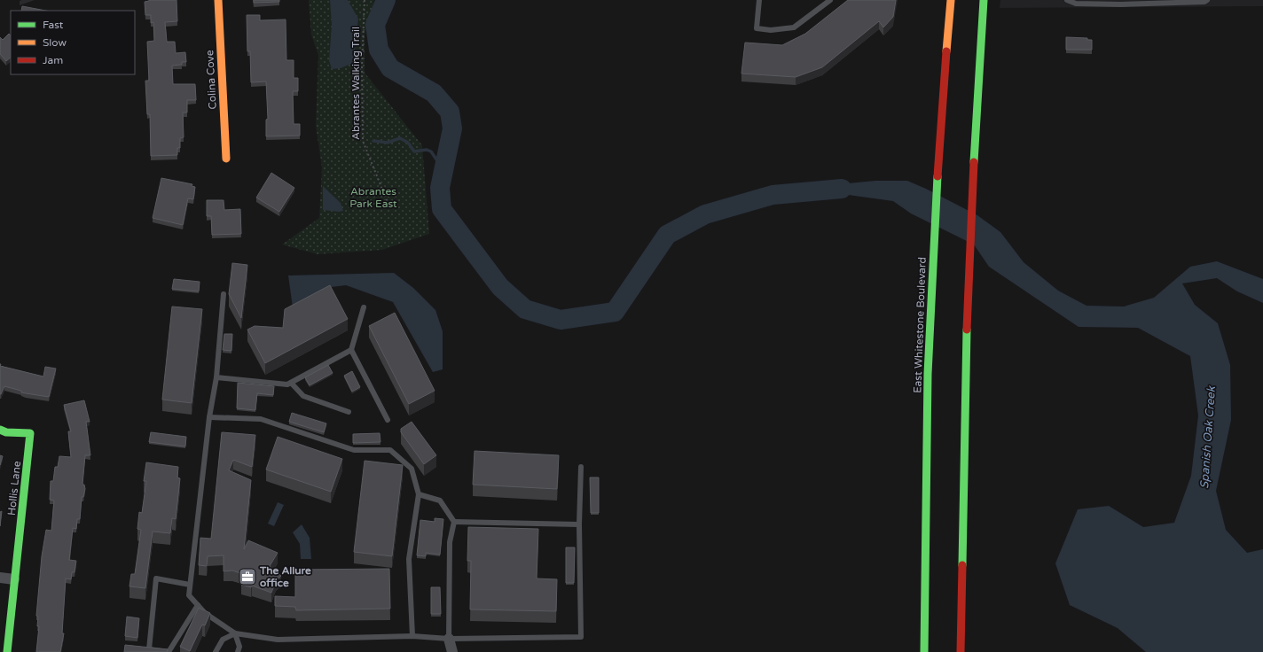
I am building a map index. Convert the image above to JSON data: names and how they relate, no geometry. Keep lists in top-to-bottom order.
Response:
{
  "streets": {
    "main road": ["Colina Cove", "East Whitestone Boulevard", "Hollis Lane"],
    "path": ["Abrantes Walking Trail"]
  },
  "water": ["Spanish Oak Creek"],
  "parks": ["Abrantes Park East"],
  "places": {
    "office": ["The Allure office"]
  },
  "legend": ["Fast", "Slow", "Jam"]
}
